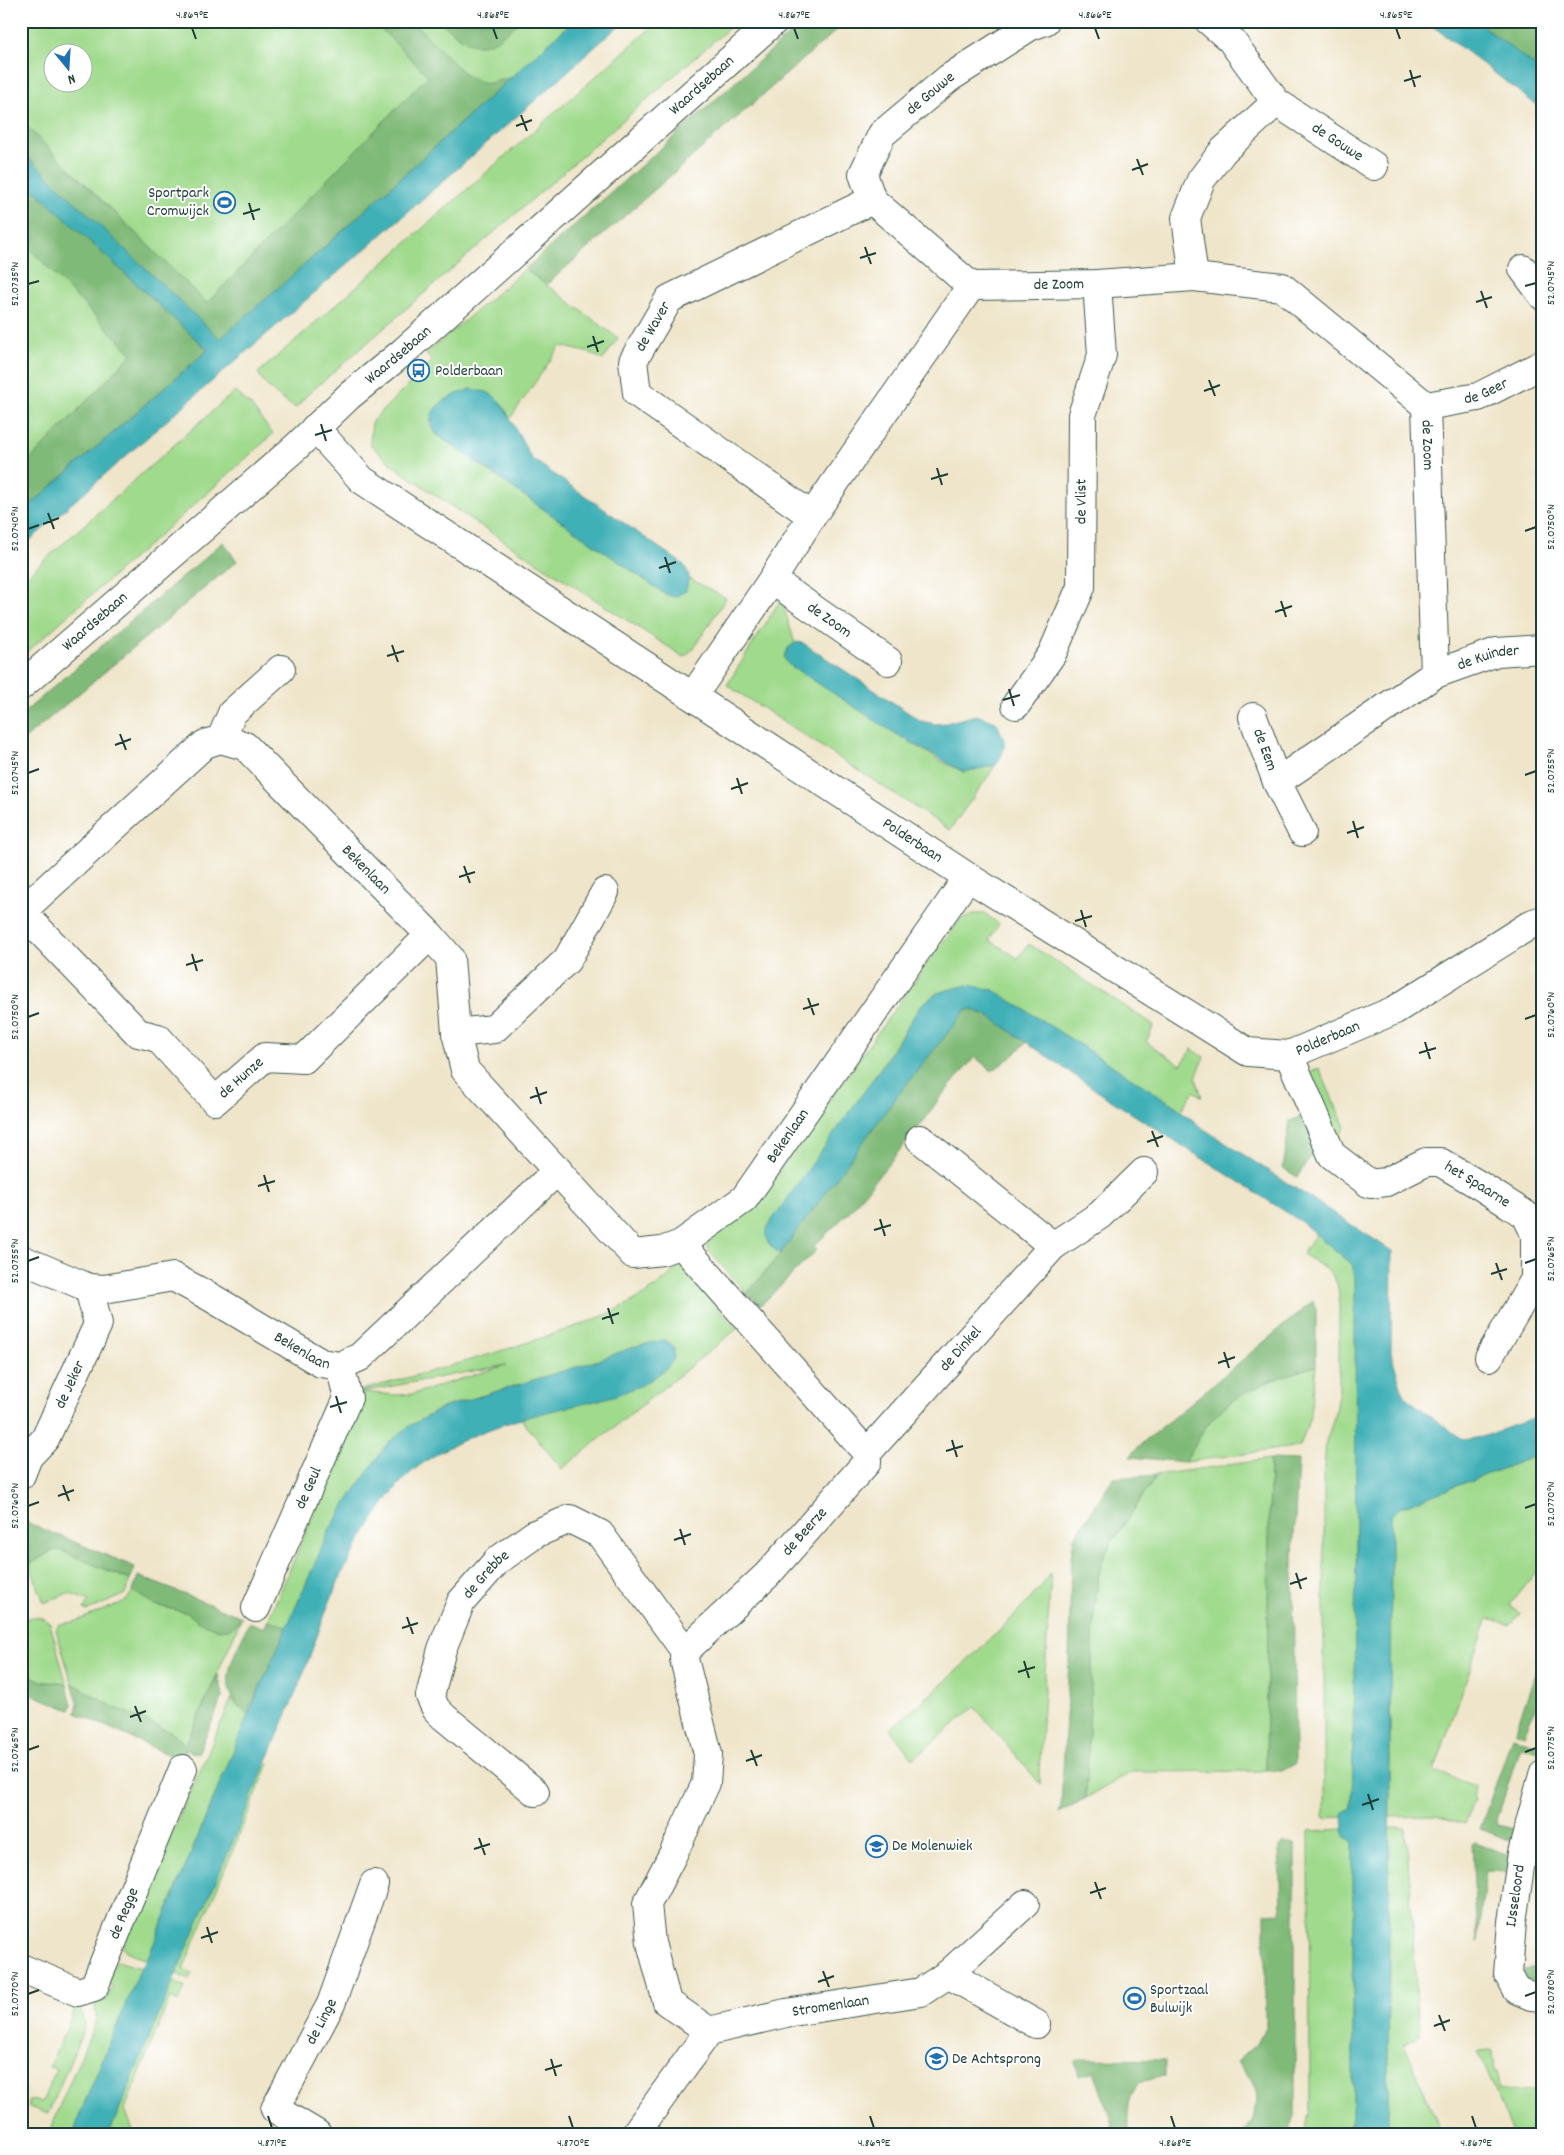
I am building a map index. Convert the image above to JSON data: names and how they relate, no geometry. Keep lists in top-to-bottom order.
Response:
{
  "streets": {
    "street": [
      "Waardsebaan",
      "de Gouwe",
      "de Zoom",
      "de Waver",
      "de Geer",
      "de Vlist",
      "de Kuinder",
      "de Eem",
      "Polderbaan",
      "Bekenlaan",
      "de Hunze",
      "het Spaarne",
      "de Dinkel",
      "de Jeker",
      "de Geul",
      "de Beerze",
      "de Grebbe",
      "IJsseloord",
      "de Regge",
      "Stromenlaan",
      "de Linge"
    ]
  },
  "crossings": [
    ["Waardsebaan", "Polderbaan"],
    ["de Gouwe", "de Waver"],
    ["de Zoom", "de Geer"],
    ["de Zoom", "de Vlist"],
    ["de Zoom", "de Kuinder"],
    ["Polderbaan", "Bekenlaan"],
    ["Polderbaan", "het Spaarne"],
    ["Bekenlaan", "de Hunze"],
    ["Bekenlaan", "de Jeker"],
    ["Bekenlaan", "de Geul"],
    ["de Dinkel", "de Beerze"],
    ["de Beerze", "de Grebbe"]
  ],
  "places": {
    "sports": ["Sportpark Cromwijck", "Sportzaal Bulwijk"],
    "bus stop": ["Polderbaan"],
    "school or university": ["De Molenwiek", "De Achtsprong"]
  },
  "north": "bottom",
  "coordinates": [
    "4.869°E",
    "4.868°E",
    "4.867°E",
    "4.866°E",
    "4.865°E",
    "52.0745°N",
    "52.0735°N",
    "52.0750°N",
    "52.0740°N",
    "52.0755°N",
    "52.0760°N",
    "52.0765°N",
    "52.0770°N",
    "52.0775°N",
    "52.0780°N",
    "4.871°E",
    "4.870°E"
  ]
}
